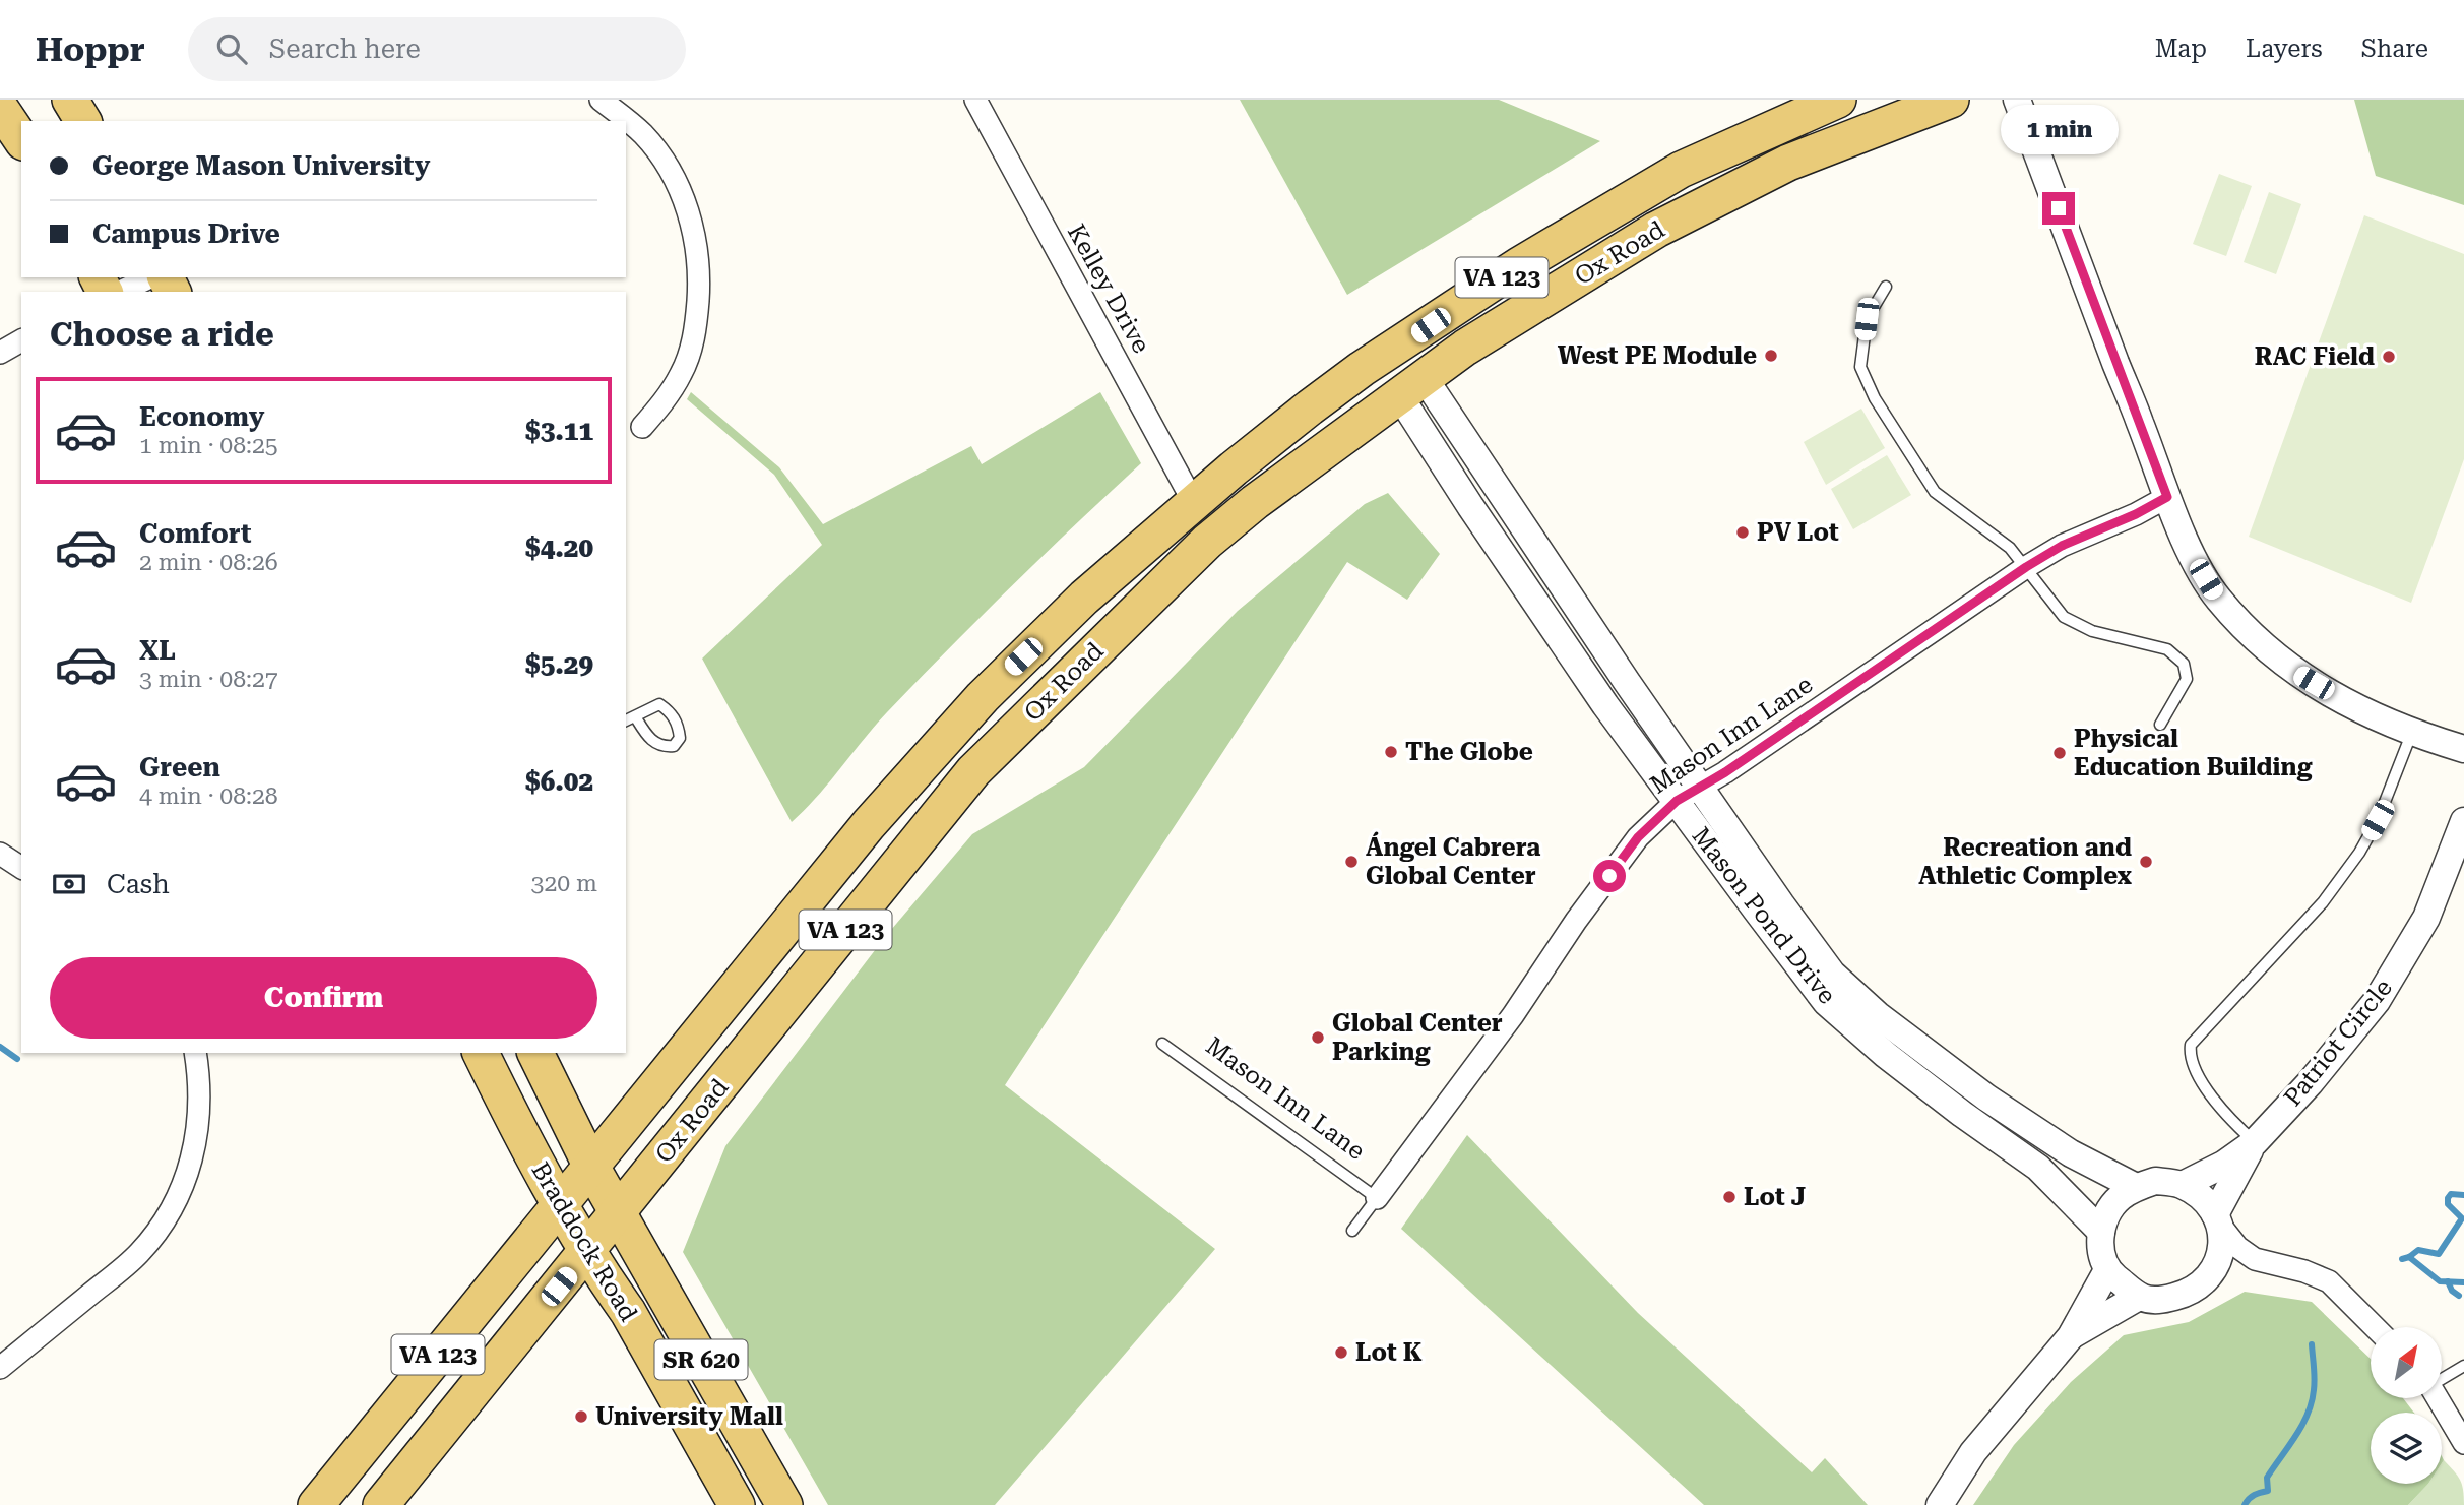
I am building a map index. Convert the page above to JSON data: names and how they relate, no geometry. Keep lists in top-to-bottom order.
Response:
{
  "streets": {
    "main road": [
      "Ox Road",
      "VA 123",
      "Braddock Road",
      "SR 620"
    ],
    "street": [
      "Kelley Drive",
      "Mason Inn Lane",
      "Mason Pond Drive",
      "Patriot Circle"
    ]
  },
  "crossings": [
    ["Ox Road", "Kelley Drive"],
    ["Ox Road", "Mason Pond Drive"],
    ["Ox Road", "Braddock Road"],
    ["Mason Inn Lane", "Mason Pond Drive"],
    ["Mason Pond Drive", "Patriot Circle"]
  ],
  "places": [
    "West PE Module",
    "RAC Field",
    "PV Lot",
    "The Globe",
    "Physical Education Building",
    "Ángel Cabrera Global Center",
    "Recreation and Athletic Complex",
    "Global Center Parking",
    "Lot J",
    "Lot K",
    "University Mall"
  ],
  "north": "top right",
  "page": {
    "header": "Hoppr",
    "search": "Search here",
    "nav": ["Map", "Layers", "Share"],
    "bubble": "1 min",
    "banner": ["George Mason University", "Campus Drive"],
    "heading": "Choose a ride",
    "list": [
      {
        "name": "Economy",
        "note": "1 min · 08:25",
        "value": "$3.11"
      },
      {
        "name": "Comfort",
        "note": "2 min · 08:26",
        "value": "$4.20"
      },
      {
        "name": "XL",
        "note": "3 min · 08:27",
        "value": "$5.29"
      },
      {
        "name": "Green",
        "note": "4 min · 08:28",
        "value": "$6.02"
      }
    ],
    "pay": ["Cash", "320 m"],
    "buttons": "Confirm"
  }
}
